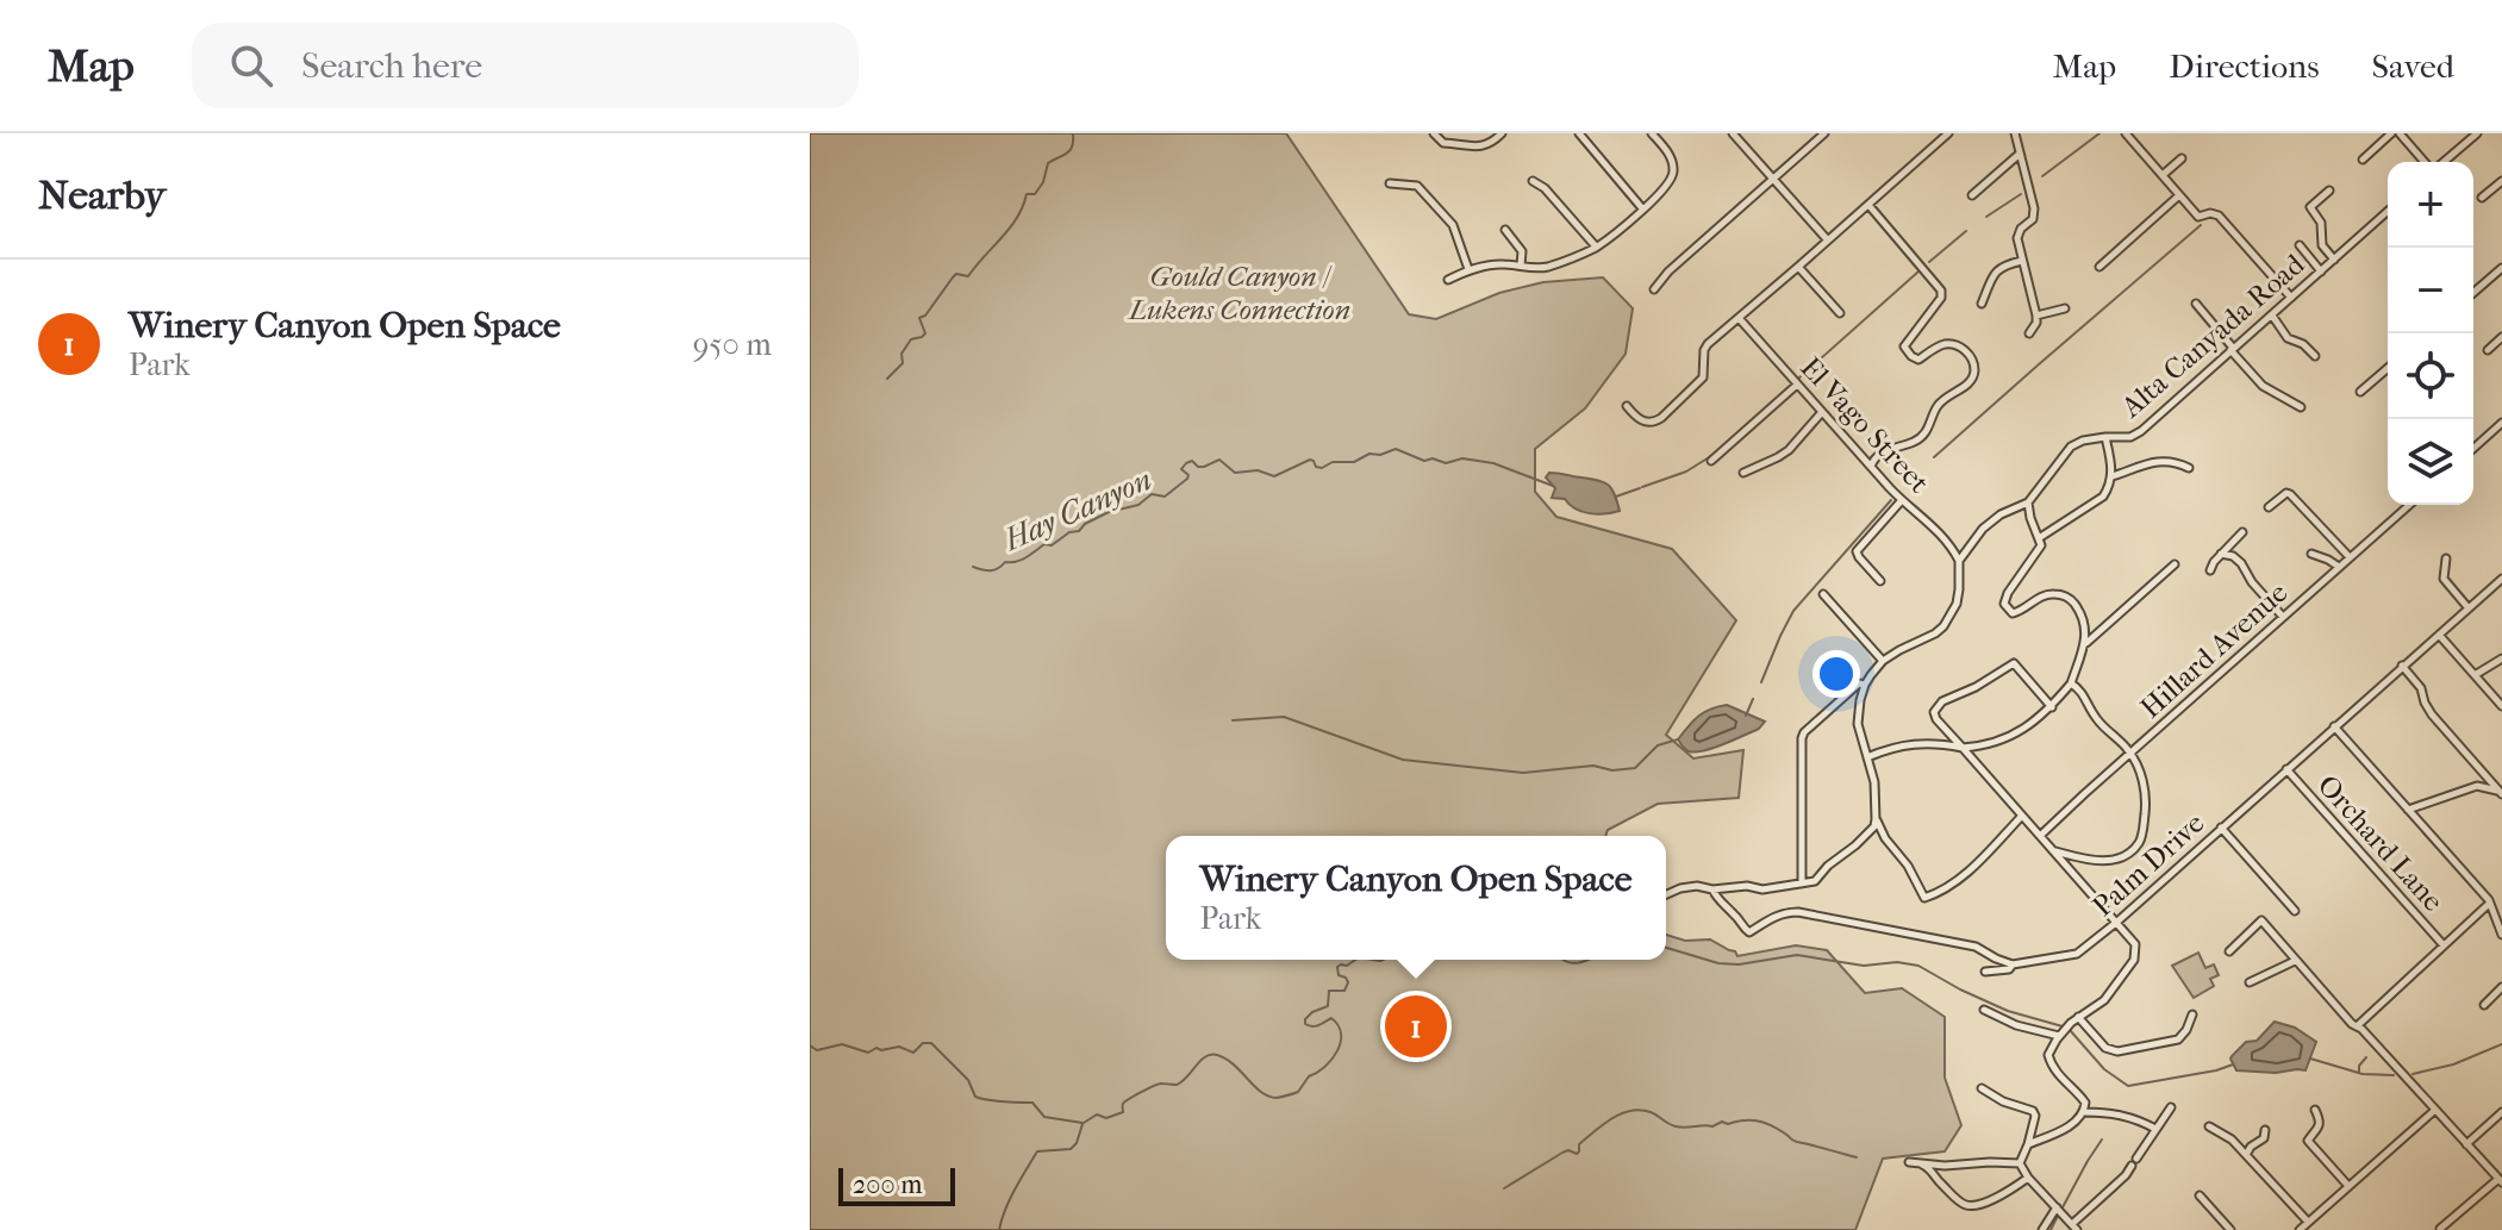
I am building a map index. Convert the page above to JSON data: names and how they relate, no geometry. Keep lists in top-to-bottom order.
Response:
{
  "streets": {
    "street": [
      "Alta Canyada Road",
      "El Vago Street",
      "Hillard Avenue",
      "Orchard Lane",
      "Palm Drive"
    ]
  },
  "crossings": [
    ["Alta Canyada Road", "El Vago Street"],
    ["Orchard Lane", "Palm Drive"]
  ],
  "water": ["Hay Canyon"],
  "parks": ["Gould Canyon / Lukens Connection"],
  "scale_bar": "200 m",
  "page": {
    "header": "Map",
    "search": "Search here",
    "nav": ["Map", "Directions", "Saved"],
    "heading": "Nearby",
    "map_buttons": ["+", "−"],
    "list": [
      {
        "mark": "1",
        "name": "Winery Canyon Open Space",
        "note": "Park",
        "value": "950 m"
      }
    ],
    "popup": ["Winery Canyon Open Space", "Park"],
    "pins": "1",
    "scale": "200 m"
  }
}
